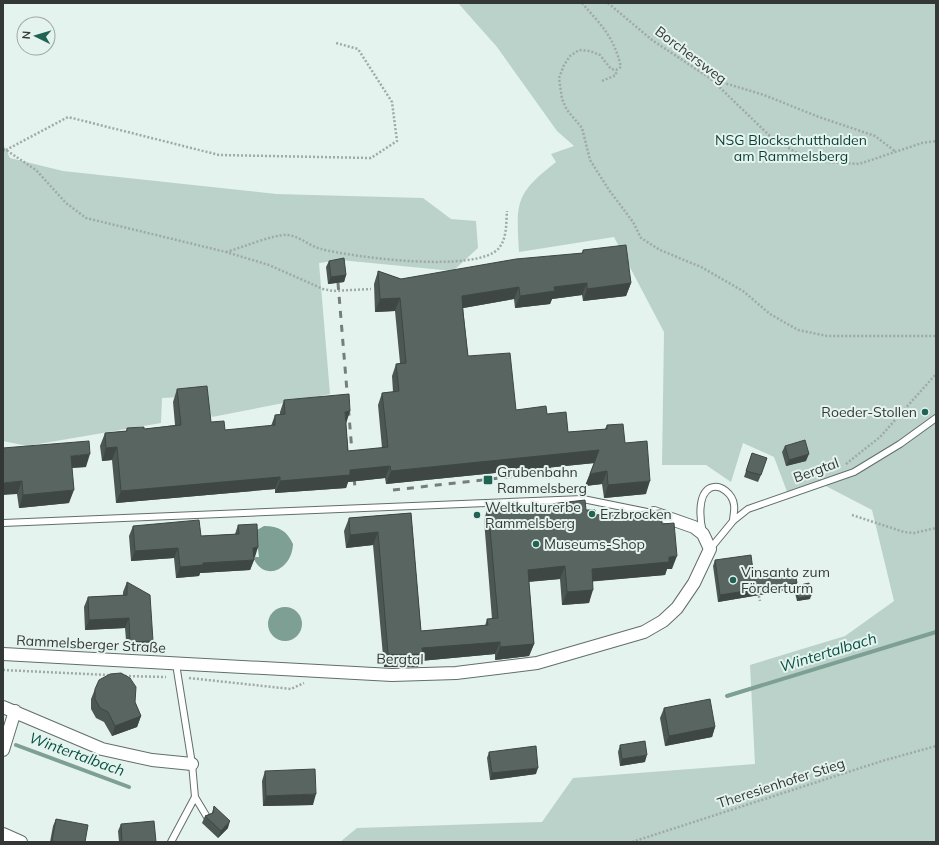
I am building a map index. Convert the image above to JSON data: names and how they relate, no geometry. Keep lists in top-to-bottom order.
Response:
{
  "streets": {
    "street": ["Bergtal", "Rammelsberger Straße"],
    "path": ["Borchersweg", "Theresienhofer Stieg"]
  },
  "crossings": [
    ["Bergtal", "Rammelsberger Straße"]
  ],
  "water": ["Wintertalbach"],
  "parks": ["NSG Blockschutthalden am Rammelsberg"],
  "places": {
    "other": [
      "Roeder-Stollen",
      "Erzbrocken",
      "Weltkulturerbe Rammelsberg",
      "Museums-Shop",
      "Vinsanto zum Förderturm"
    ],
    "transit": ["Grubenbahn Rammelsberg"]
  },
  "north": "left"
}
